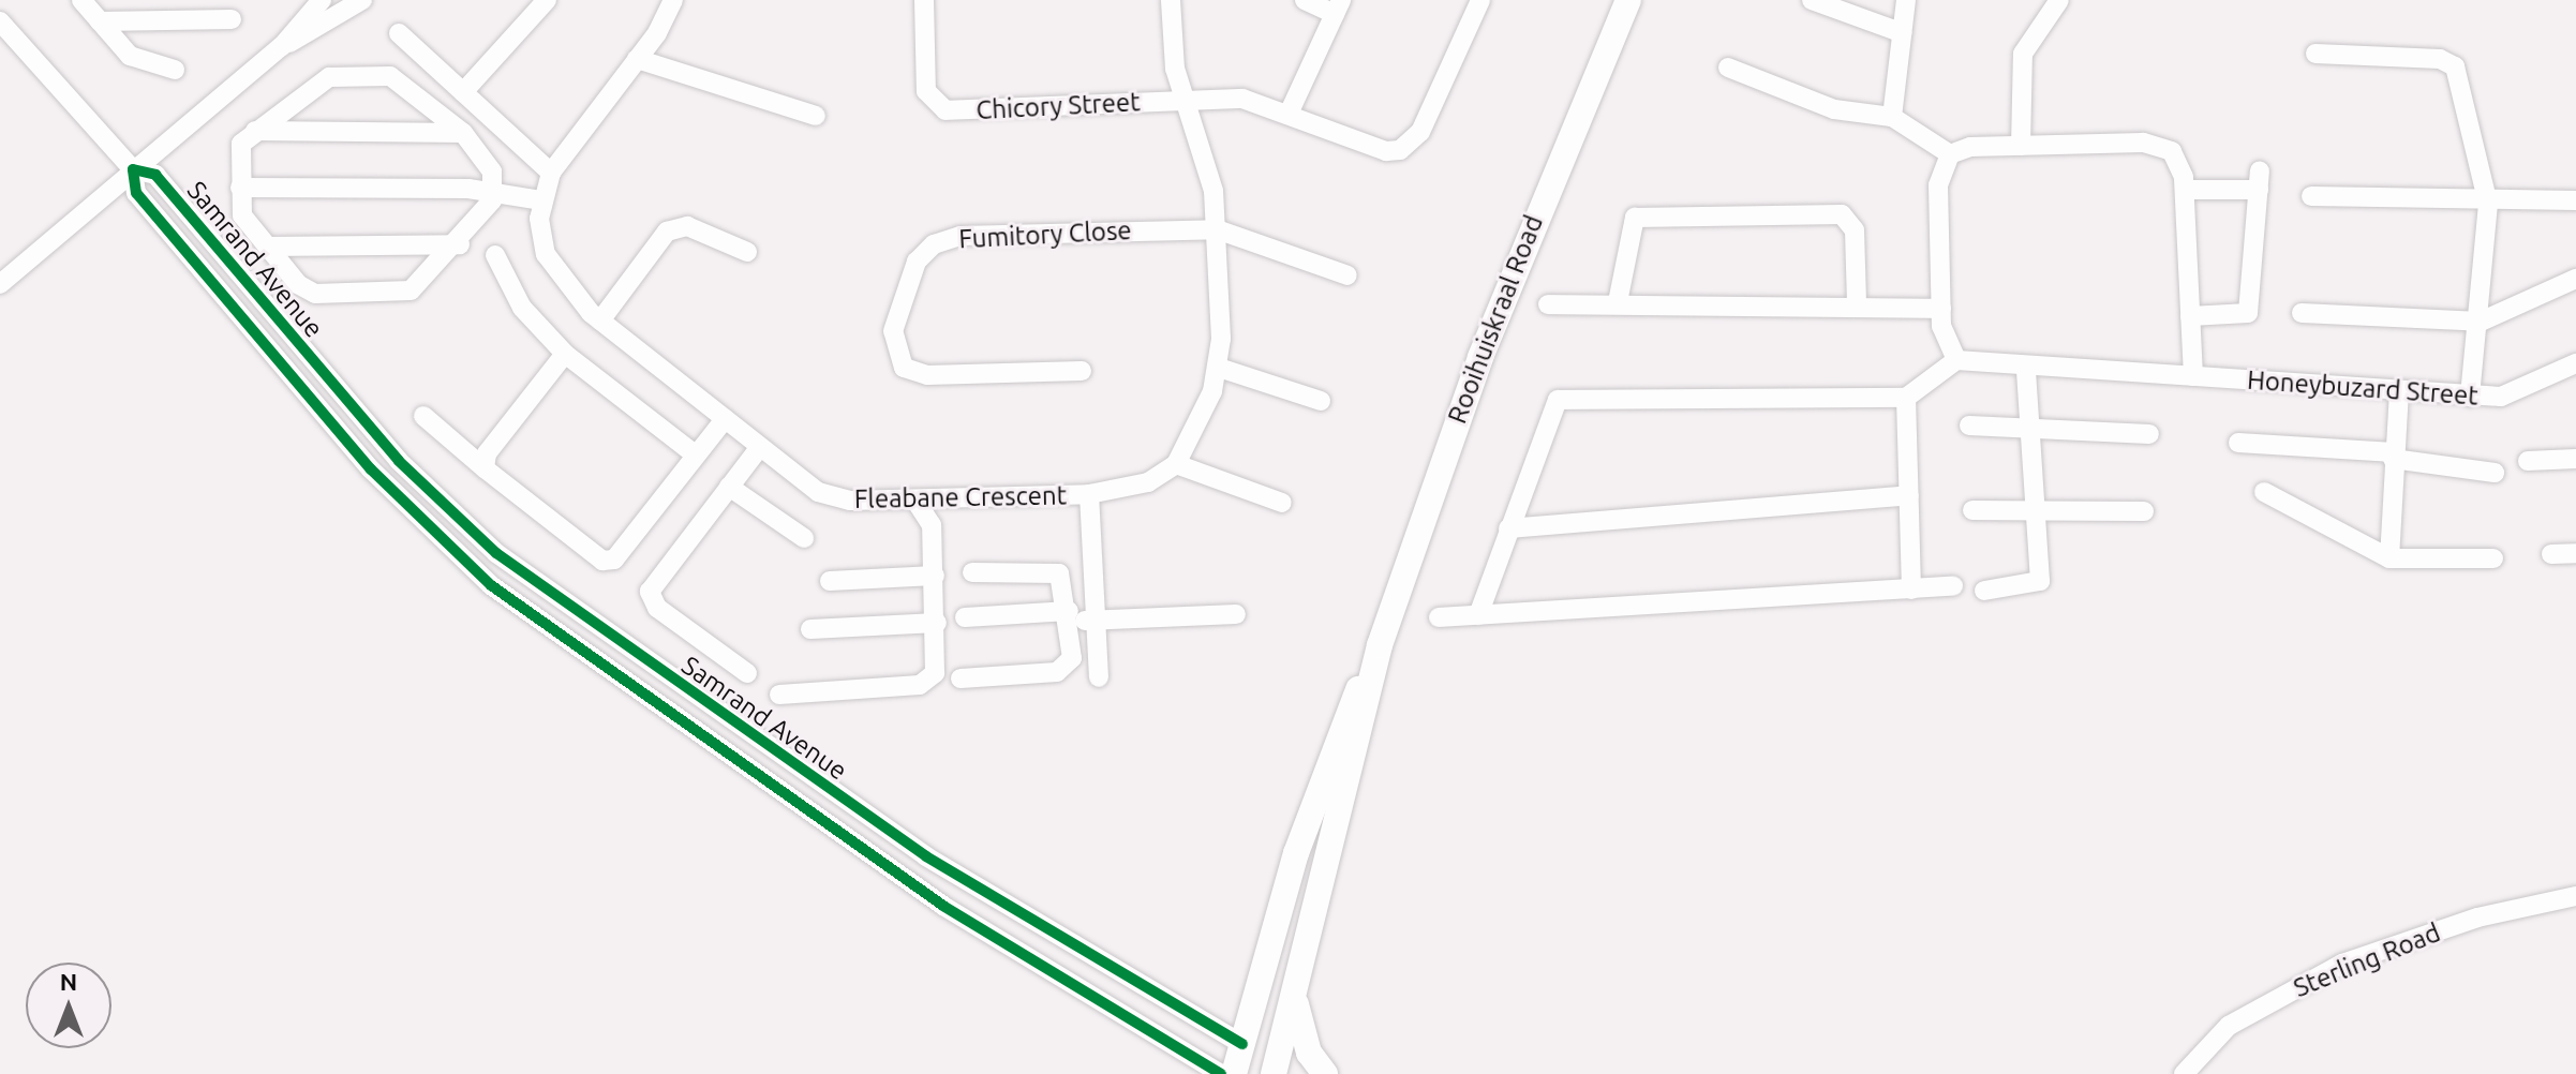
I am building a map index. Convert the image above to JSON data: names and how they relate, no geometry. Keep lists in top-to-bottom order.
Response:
{
  "streets": {
    "main road": ["Samrand Avenue", "Rooihuiskraal Road"],
    "street": [
      "Chicory Street",
      "Fumitory Close",
      "Honeybuzard Street",
      "Fleabane Crescent",
      "Sterling Road"
    ]
  },
  "crossings": [
    ["Samrand Avenue", "Rooihuiskraal Road"]
  ],
  "north": "top"
}
